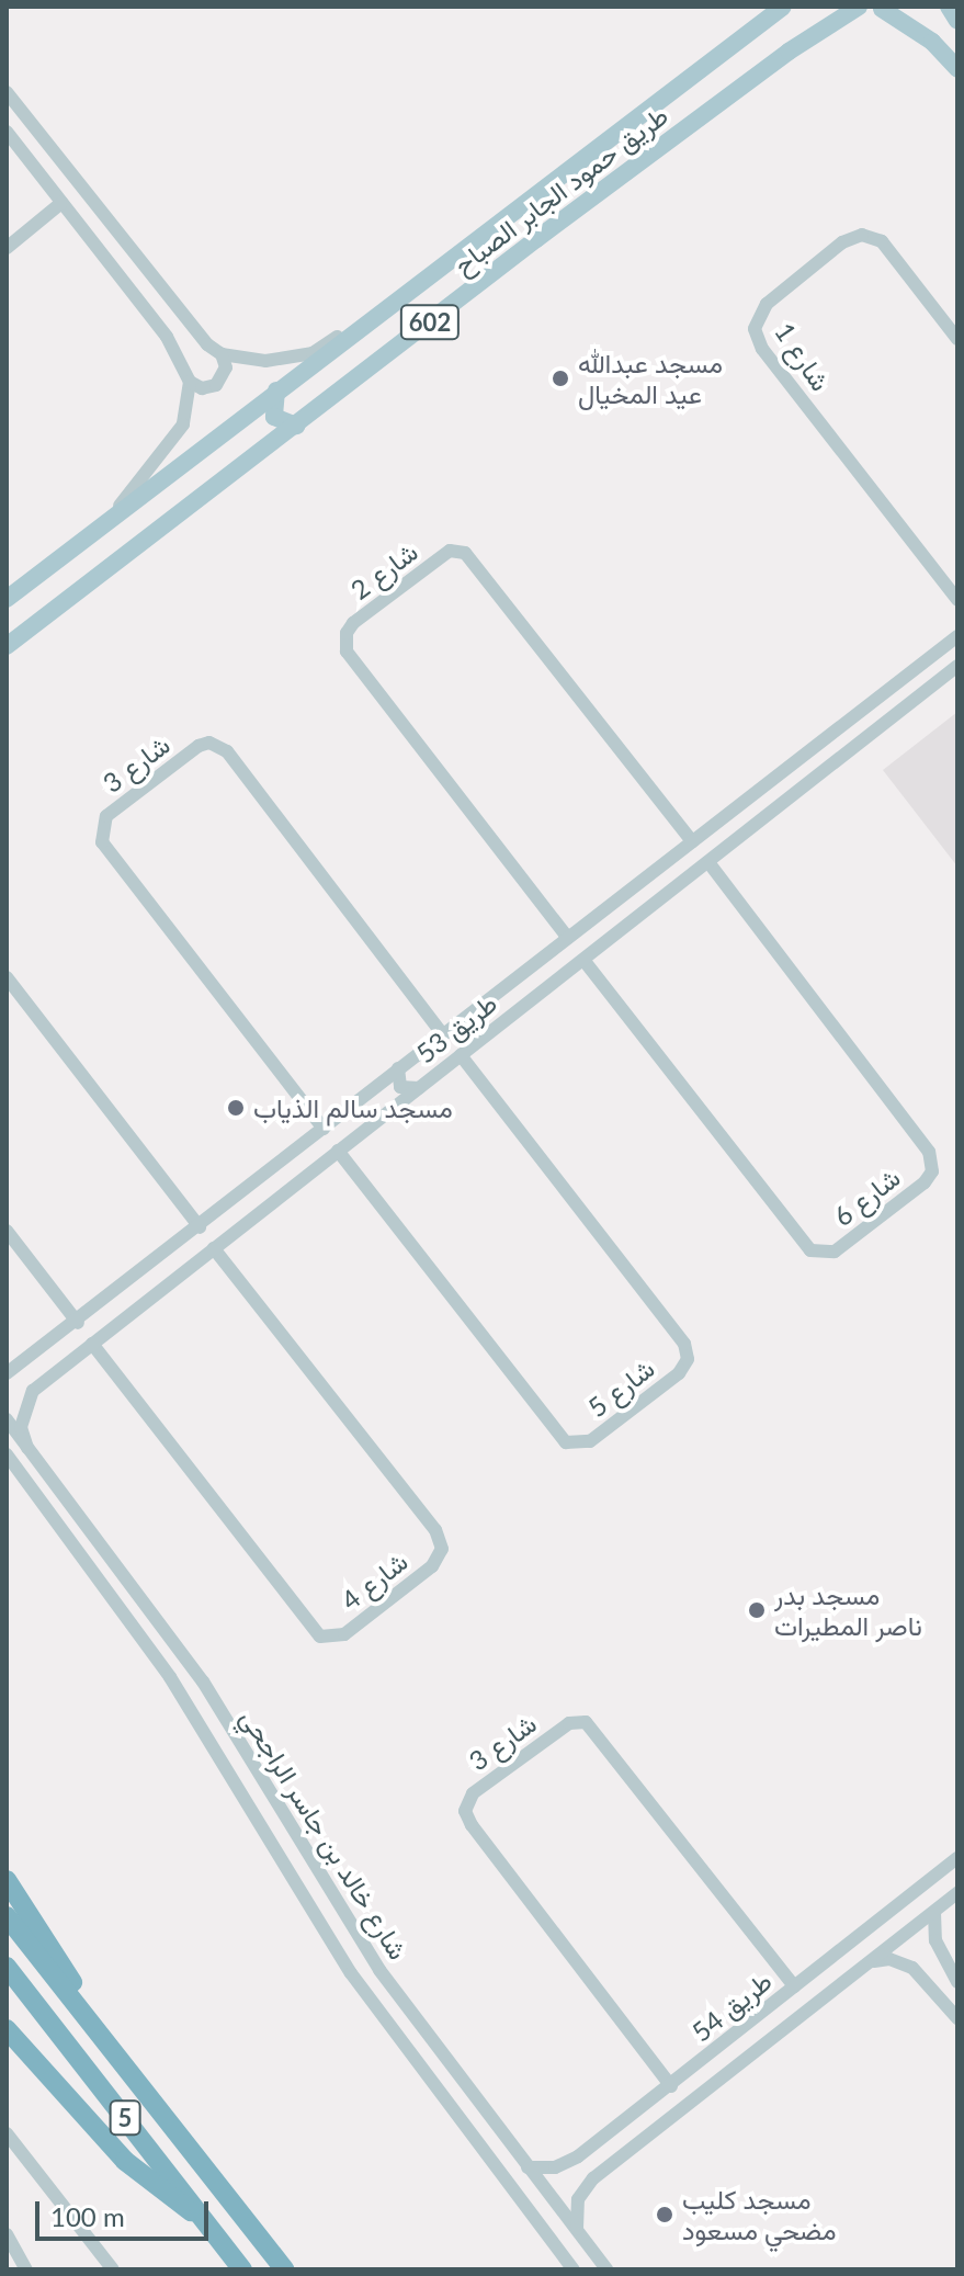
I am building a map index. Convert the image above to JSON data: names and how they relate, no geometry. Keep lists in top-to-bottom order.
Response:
{
  "streets": {
    "highway": ["5"],
    "main road": ["طريق حمود الجابر الصباح", "602"],
    "street": [
      "شارع 1",
      "شارع 2",
      "شارع 3",
      "طريق 53",
      "شارع 6",
      "شارع 5",
      "شارع 4",
      "شارع خالد بن جاسر الراجحي",
      "طريق 54"
    ]
  },
  "crossings": [
    ["شارع 2", "طريق 53"],
    ["شارع 3", "طريق 53"],
    ["شارع 3", "طريق 54"],
    ["طريق 53", "شارع 6"],
    ["طريق 53", "شارع 5"],
    ["طريق 53", "شارع 4"],
    ["طريق 53", "شارع خالد بن جاسر الراجحي"],
    ["شارع خالد بن جاسر الراجحي", "طريق 54"]
  ],
  "places": [
    "مسجد عبدالله عيد المخيال",
    "مسجد سالم الذياب",
    "مسجد بدر ناصر المطيرات",
    "مسجد كليب مضحي مسعود"
  ],
  "scale_bar": "100 m"
}
